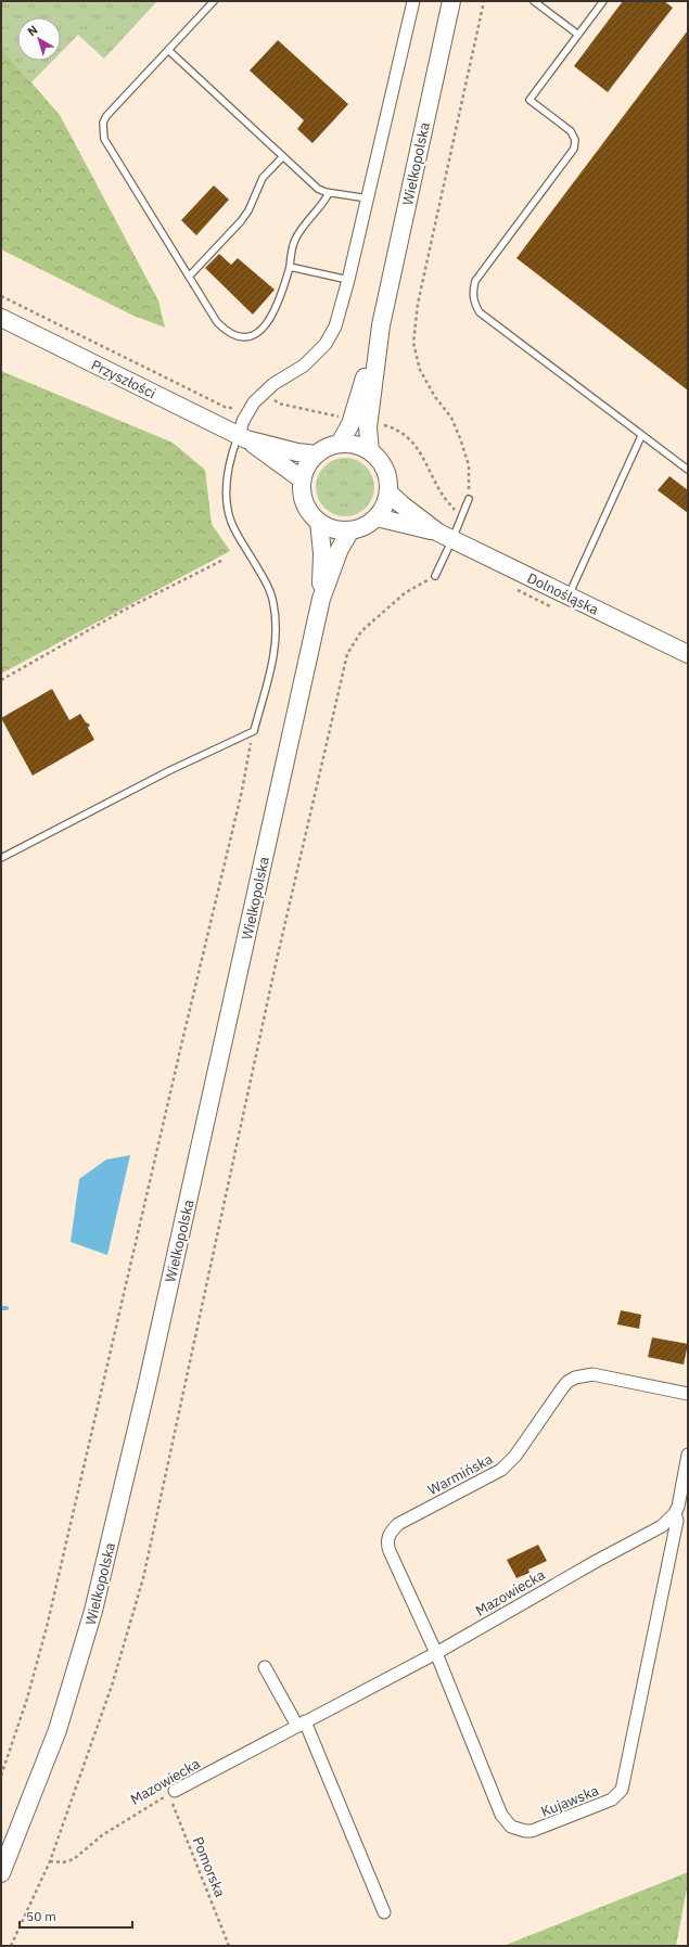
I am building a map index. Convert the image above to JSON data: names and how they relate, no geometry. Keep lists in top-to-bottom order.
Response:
{
  "streets": {
    "main road": ["Wielkopolska", "Przyszłości", "Dolnośląska"],
    "street": ["Warmińska", "Mazowiecka", "Kujawska"],
    "path": ["Pomorska"]
  },
  "crossings": [
    ["Wielkopolska", "Przyszłości"],
    ["Wielkopolska", "Dolnośląska"],
    ["Przyszłości", "Dolnośląska"],
    ["Warmińska", "Mazowiecka"],
    ["Warmińska", "Kujawska"],
    ["Mazowiecka", "Kujawska"],
    ["Mazowiecka", "Pomorska"]
  ],
  "scale_bar": "50 m",
  "north": "top left"
}
